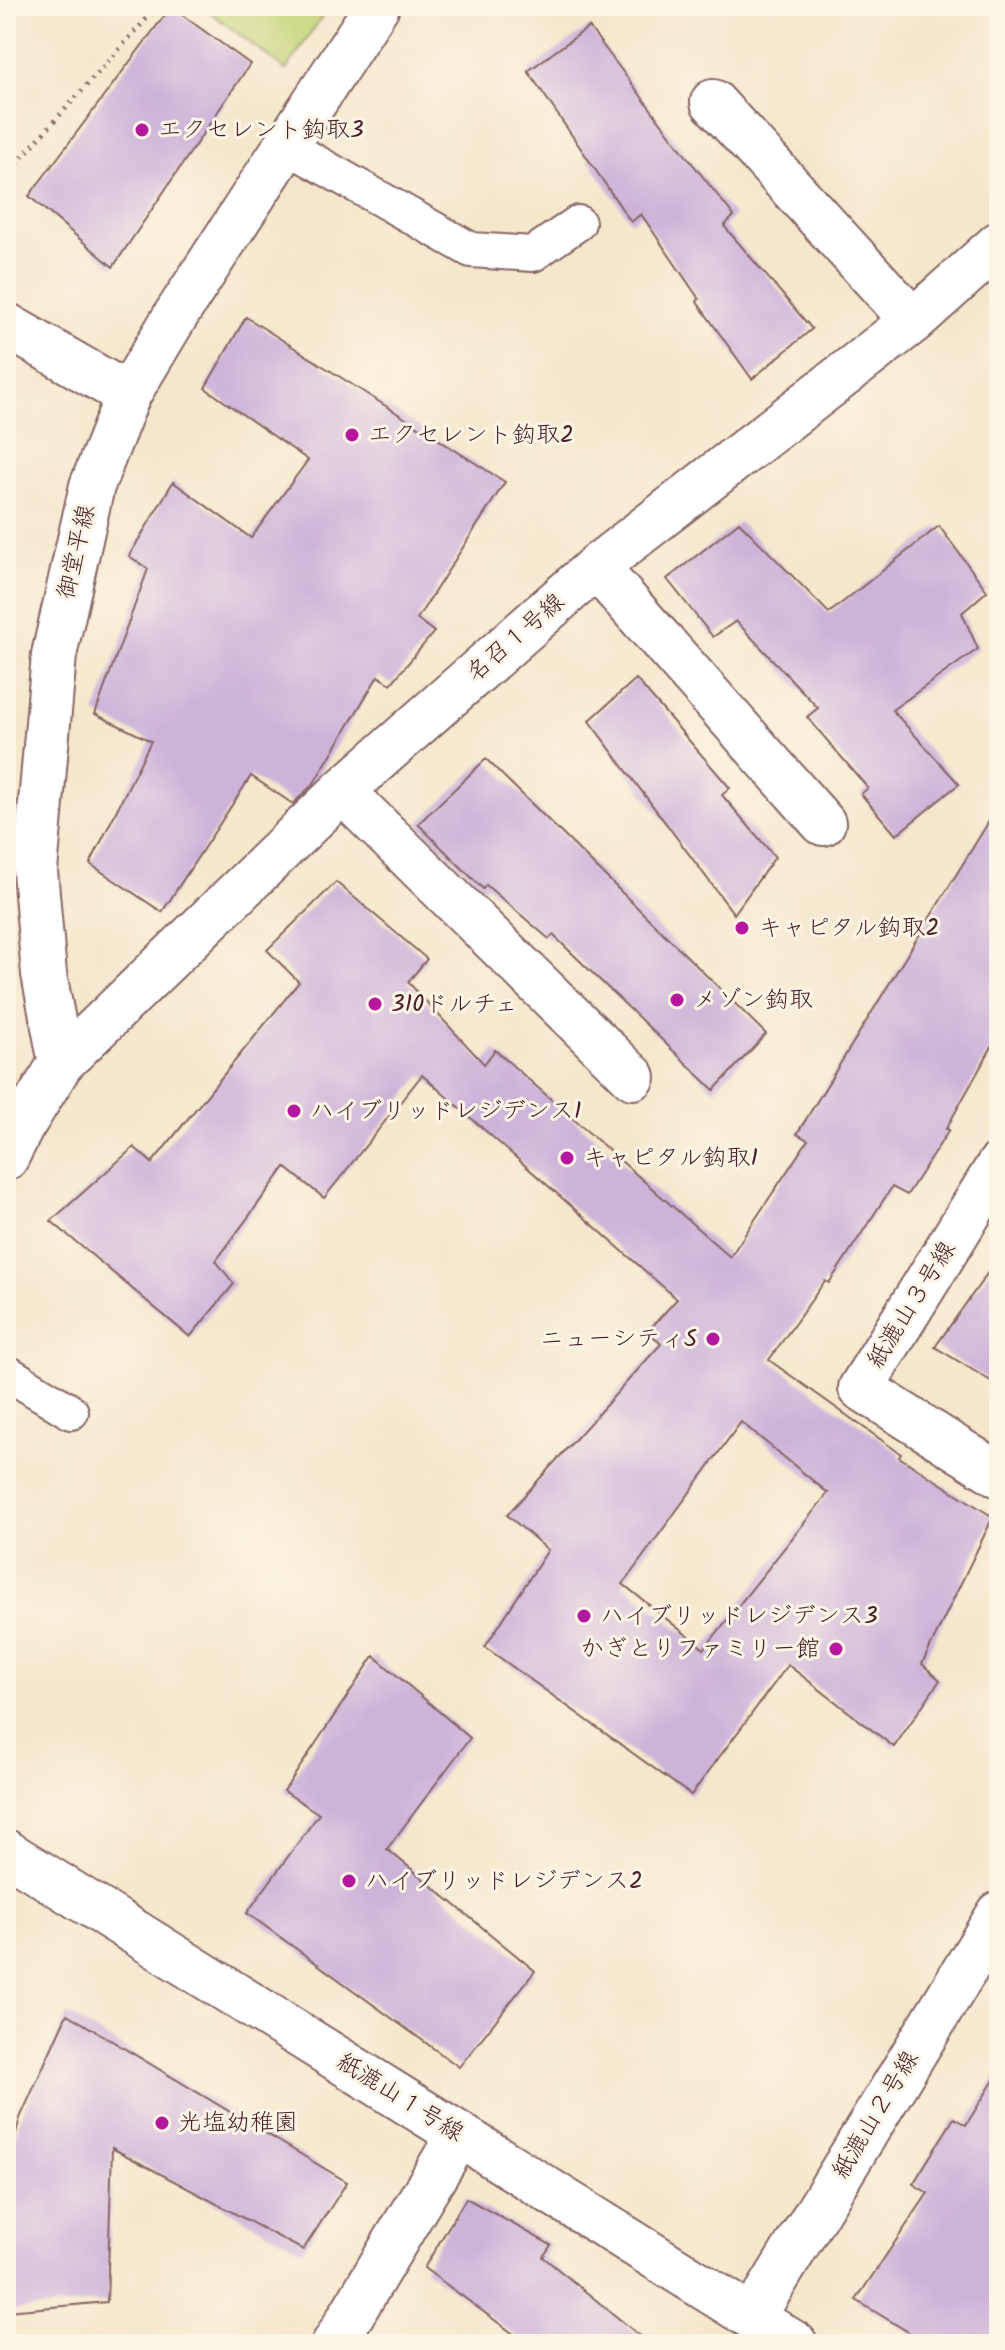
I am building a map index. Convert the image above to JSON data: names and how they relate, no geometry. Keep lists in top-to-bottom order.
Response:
{
  "streets": {
    "street": [
      "御堂平線",
      "名召１号線",
      "紙漉山３号線",
      "紙漉山１号線",
      "紙漉山２号線"
    ]
  },
  "crossings": [
    ["御堂平線", "名召１号線"],
    ["紙漉山１号線", "紙漉山２号線"]
  ],
  "places": [
    "エクセレント鈎取3",
    "エクセレント鈎取2",
    "キャピタル鈎取2",
    "メゾン鈎取",
    "310ドルチェ",
    "ハイブリッドレジデンス1",
    "キャピタル鈎取1",
    "ニューシティS",
    "ハイブリッドレジデンス3",
    "かぎとりファミリー館",
    "ハイブリッドレジデンス2",
    "光塩幼稚園"
  ]
}
